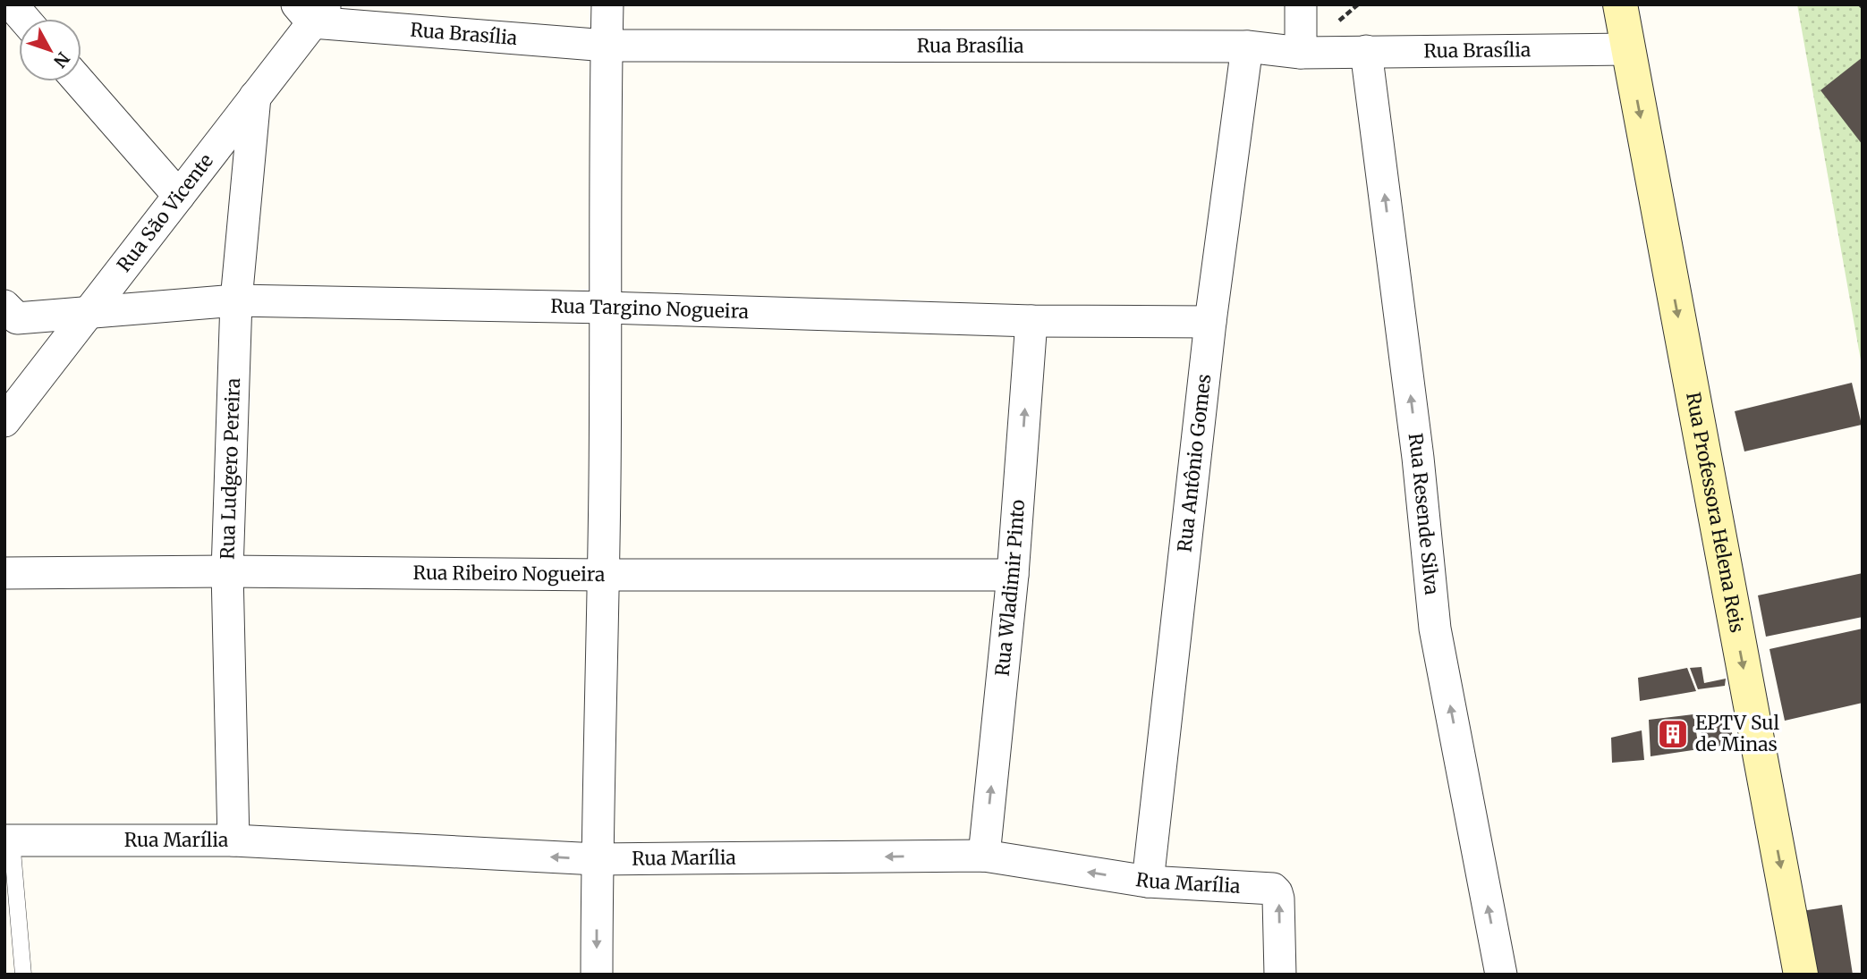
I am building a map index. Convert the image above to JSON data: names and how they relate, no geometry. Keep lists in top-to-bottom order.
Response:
{
  "streets": {
    "main road": ["Rua Professora Helena Reis"],
    "street": [
      "Rua Brasília",
      "Rua São Vicente",
      "Rua Targino Nogueira",
      "Rua Antônio Gomes",
      "Rua Ludgero Pereira",
      "Rua Resende Silva",
      "Rua Ribeiro Nogueira",
      "Rua Wladimir Pinto",
      "Rua Marília"
    ]
  },
  "crossings": [
    ["Rua Brasília", "Rua São Vicente"],
    ["Rua Brasília", "Rua Antônio Gomes"],
    ["Rua Brasília", "Rua Professora Helena Reis"],
    ["Rua Brasília", "Rua Resende Silva"],
    ["Rua São Vicente", "Rua Targino Nogueira"],
    ["Rua São Vicente", "Rua Ludgero Pereira"],
    ["Rua Targino Nogueira", "Rua Antônio Gomes"],
    ["Rua Targino Nogueira", "Rua Ludgero Pereira"],
    ["Rua Targino Nogueira", "Rua Wladimir Pinto"],
    ["Rua Antônio Gomes", "Rua Marília"],
    ["Rua Ludgero Pereira", "Rua Ribeiro Nogueira"],
    ["Rua Ludgero Pereira", "Rua Marília"],
    ["Rua Ribeiro Nogueira", "Rua Wladimir Pinto"],
    ["Rua Wladimir Pinto", "Rua Marília"]
  ],
  "one_way": [
    "Rua Professora Helena Reis",
    "Rua Resende Silva",
    "Rua Wladimir Pinto",
    "Rua Marília"
  ],
  "places": {
    "building": ["EPTV Sul de Minas"]
  },
  "north": "bottom right"
}
